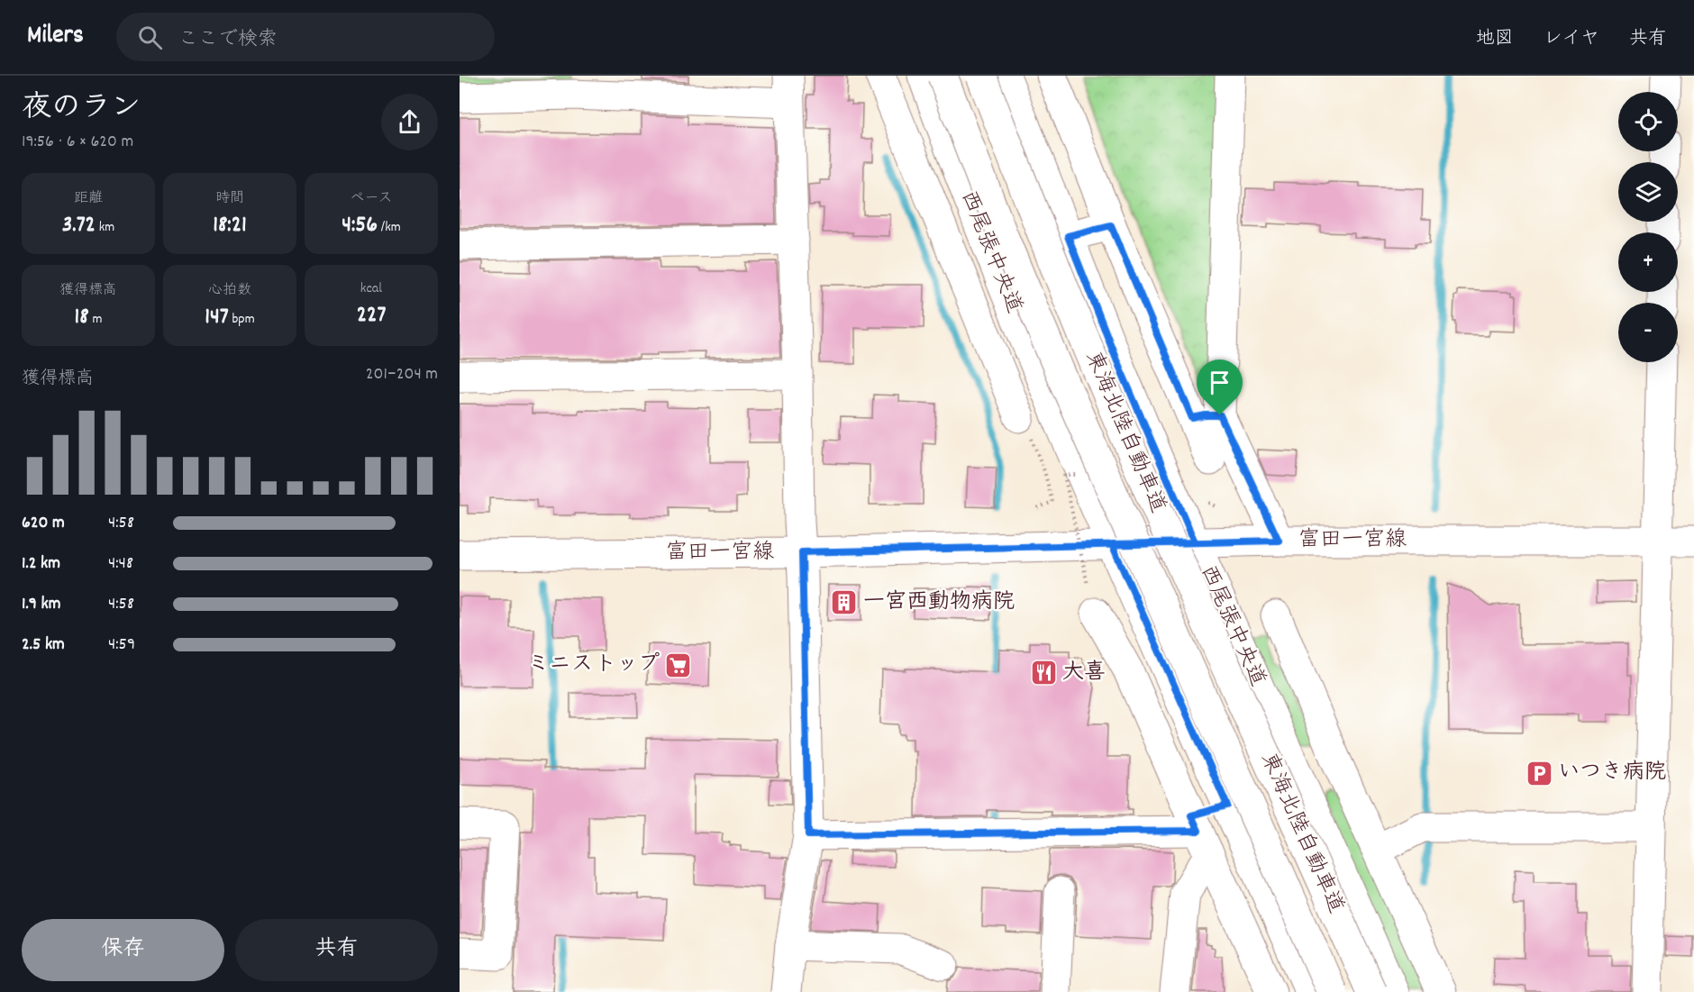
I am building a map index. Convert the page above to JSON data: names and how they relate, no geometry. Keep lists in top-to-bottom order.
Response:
{
  "streets": {
    "main road": ["西尾張中央道", "東海北陸自動車道", "富田一宮線"]
  },
  "crossings": [
    ["西尾張中央道", "富田一宮線"]
  ],
  "places": {
    "building": ["一宮西動物病院"],
    "supermarket": ["ミニストップ"],
    "restaurant": ["大喜"],
    "parking": ["いつき病院"]
  },
  "page": {
    "header": "Milers",
    "search": "ここで検索",
    "nav": ["地図", "レイヤ", "共有"],
    "heading": ["夜のラン", "19:56 · 6 × 620 m"],
    "map_buttons": ["+", "−"],
    "stats": [
      ["距離", "3.72 km"],
      ["時間", "18:21"],
      ["ペース", "4:56 /km"],
      ["獲得標高", "18 m"],
      ["心拍数", "147 bpm"],
      ["kcal", "227"]
    ],
    "chart": ["獲得標高", "201–204 m"],
    "list": [
      {
        "name": "620 m",
        "note": "4:58"
      },
      {
        "name": "1.2 km",
        "note": "4:48"
      },
      {
        "name": "1.9 km",
        "note": "4:58"
      },
      {
        "name": "2.5 km",
        "note": "4:59"
      }
    ],
    "buttons": ["保存", "共有"]
  }
}
